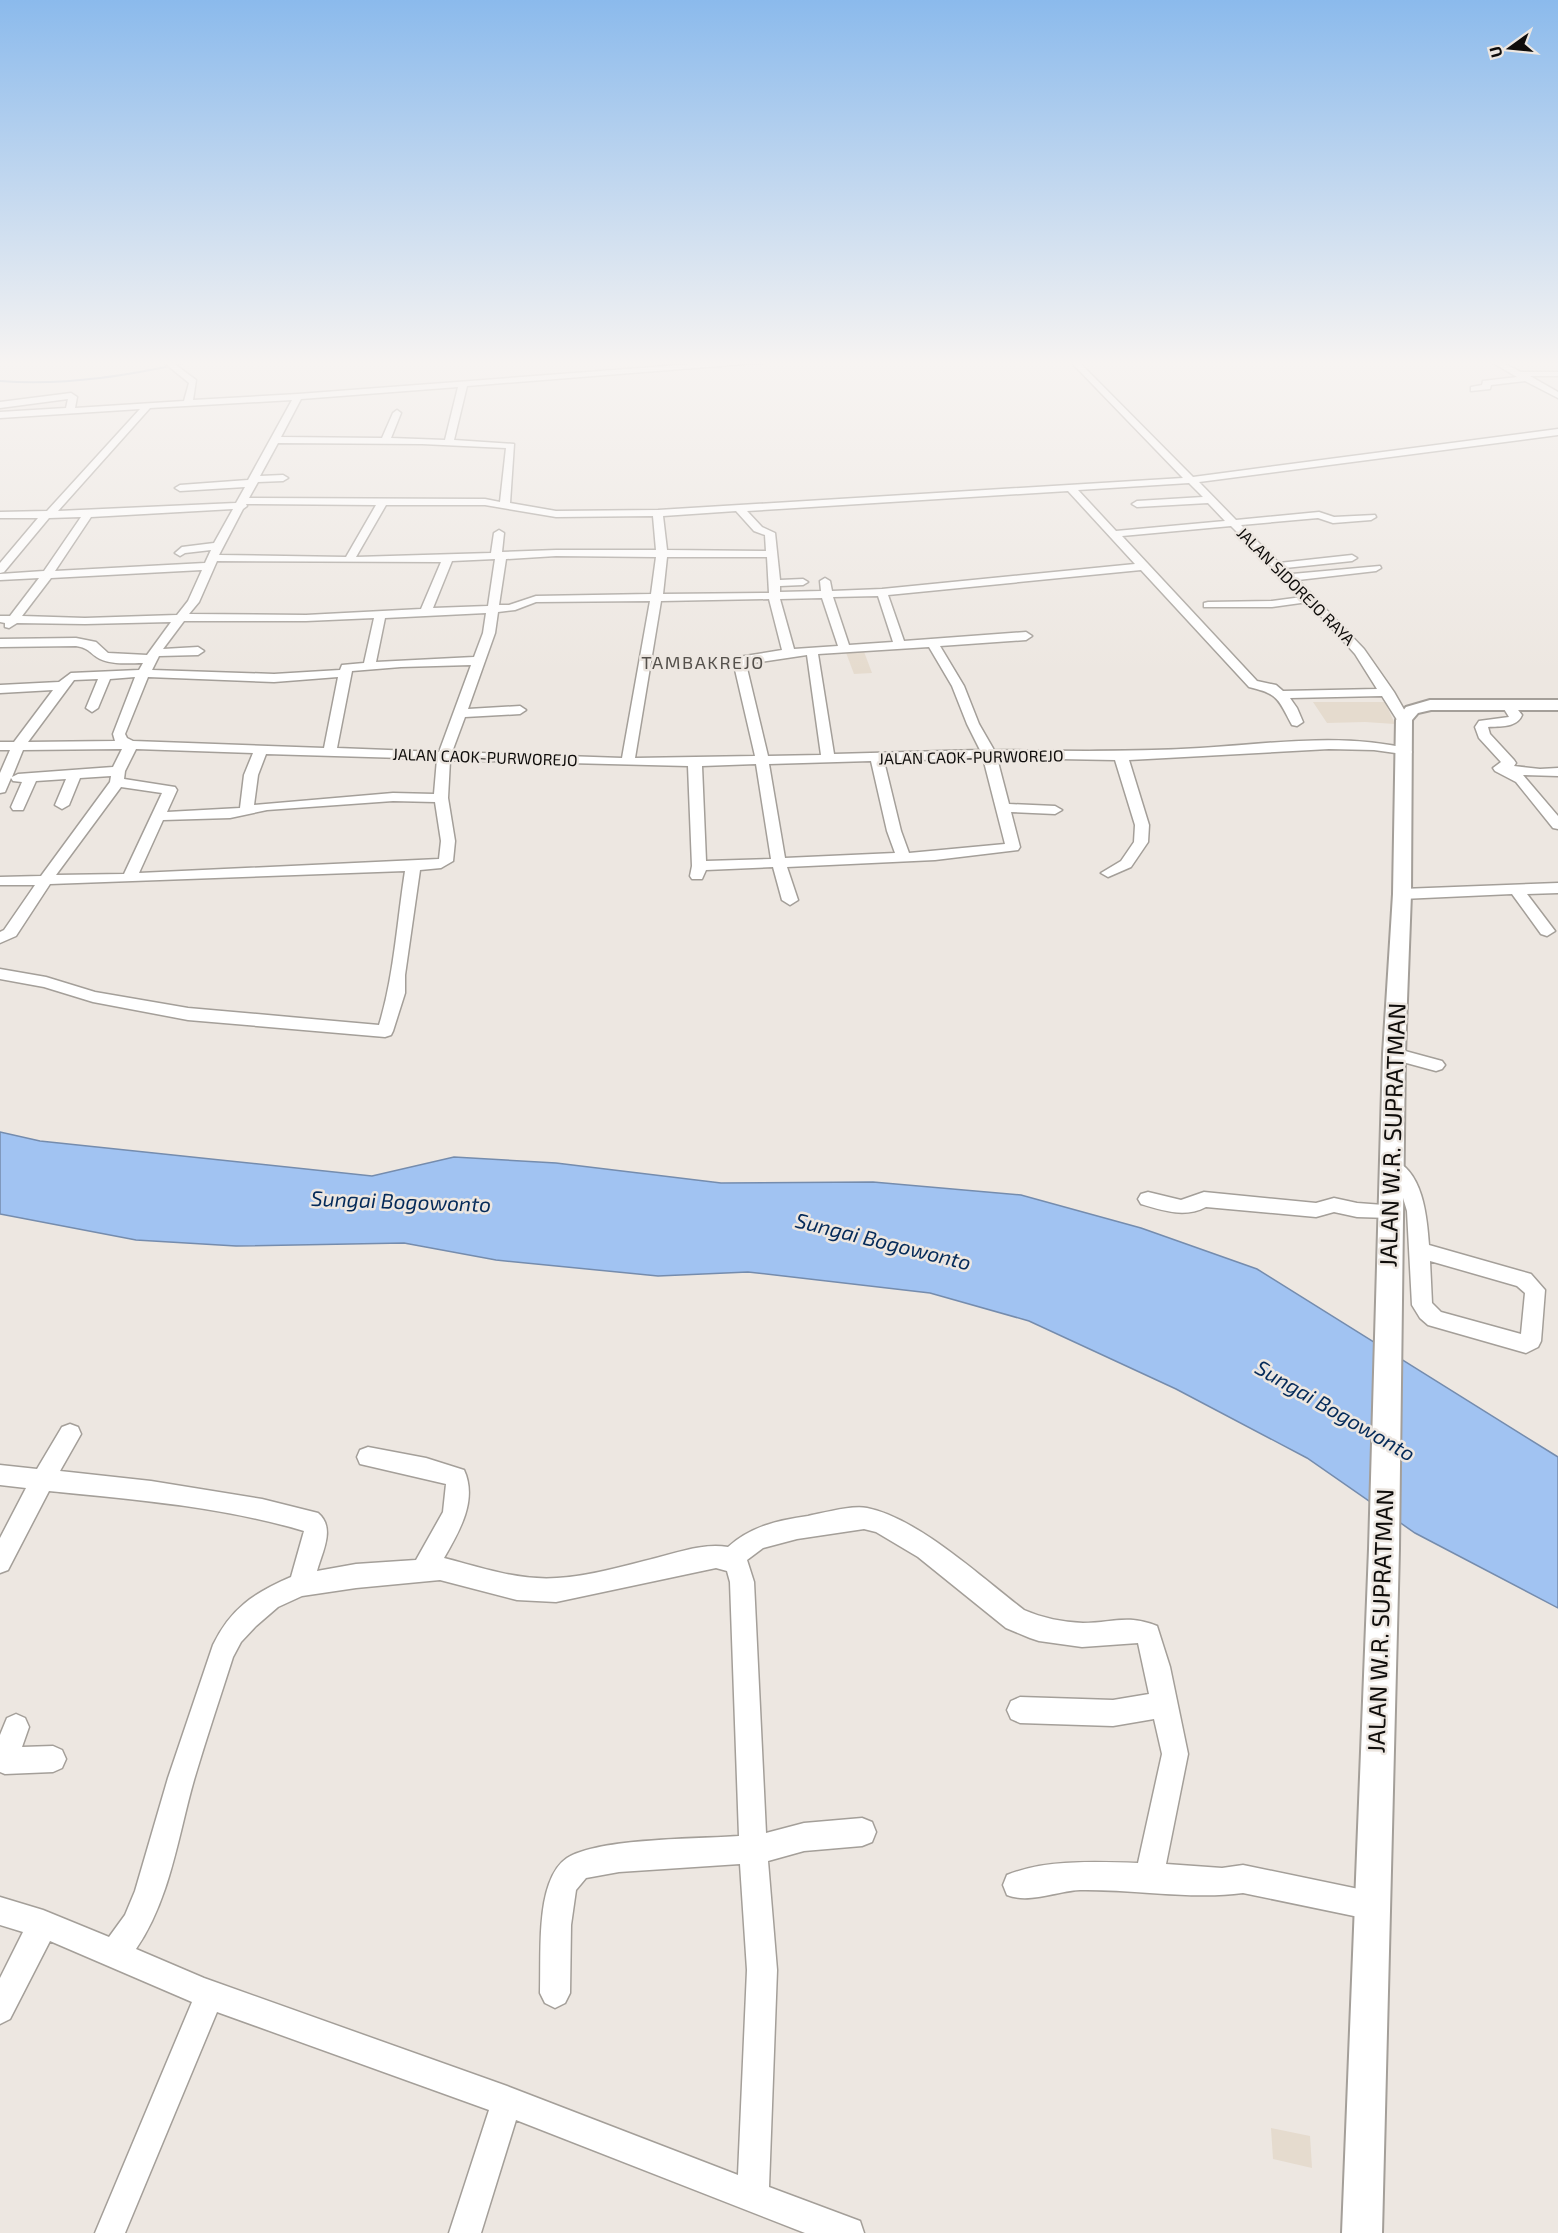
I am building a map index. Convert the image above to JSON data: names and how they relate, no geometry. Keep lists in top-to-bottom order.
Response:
{
  "streets": {
    "main road": ["JALAN W.R. SUPRATMAN"],
    "street": ["JALAN SIDOREJO RAYA", "JALAN CAOK-PURWOREJO"]
  },
  "crossings": [
    ["JALAN SIDOREJO RAYA", "JALAN W.R. SUPRATMAN"],
    ["JALAN CAOK-PURWOREJO", "JALAN W.R. SUPRATMAN"]
  ],
  "districts": ["TAMBAKREJO"],
  "water": ["Sungai Bogowonto"],
  "north": "left"
}
